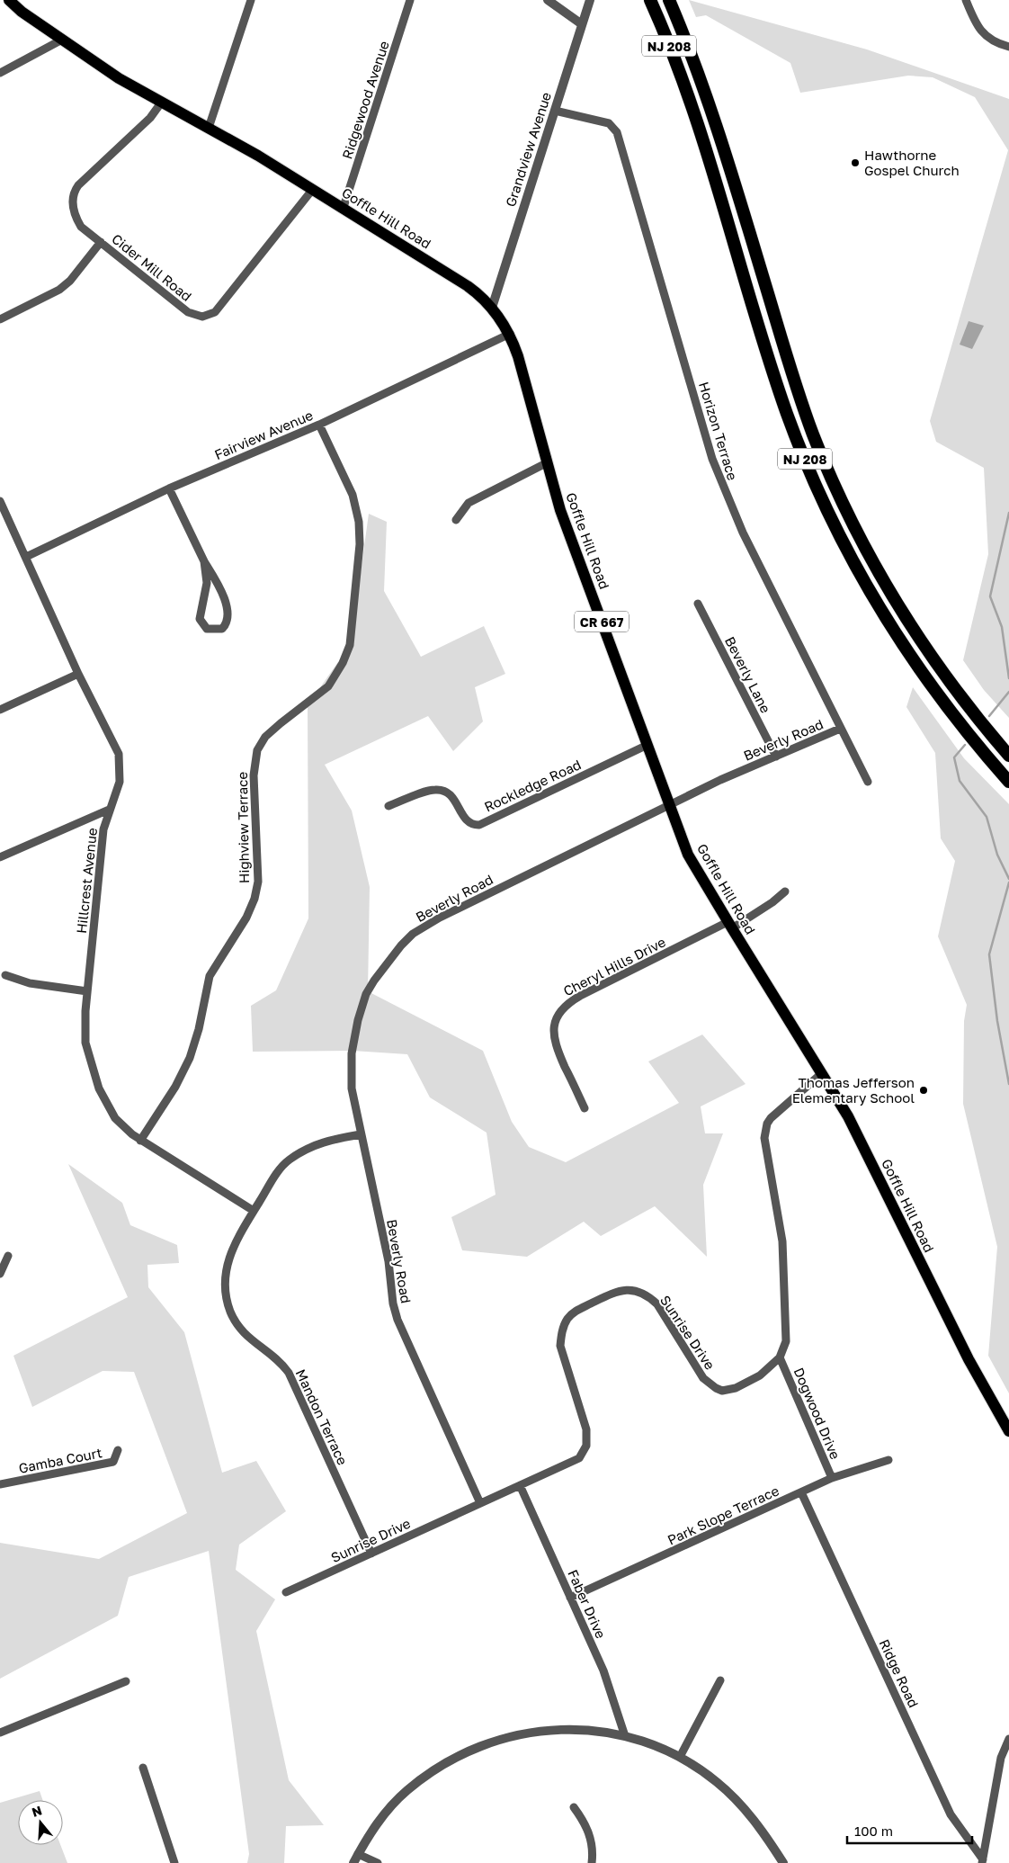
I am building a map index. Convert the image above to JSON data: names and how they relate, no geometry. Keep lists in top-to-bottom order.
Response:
{
  "streets": {
    "highway": ["NJ 208"],
    "main road": ["Goffle Hill Road", "CR 667"],
    "street": [
      "Ridgewood Avenue",
      "Grandview Avenue",
      "Cider Mill Road",
      "Horizon Terrace",
      "Fairview Avenue",
      "Beverly Lane",
      "Beverly Road",
      "Rockledge Road",
      "Highview Terrace",
      "Hillcrest Avenue",
      "Cheryl Hills Drive",
      "Sunrise Drive",
      "Dogwood Drive",
      "Mandon Terrace",
      "Gamba Court",
      "Park Slope Terrace",
      "Faber Drive",
      "Ridge Road"
    ]
  },
  "crossings": [
    ["Ridgewood Avenue", "Goffle Hill Road"],
    ["Grandview Avenue", "Goffle Hill Road"],
    ["Grandview Avenue", "Horizon Terrace"],
    ["Goffle Hill Road", "Cider Mill Road"],
    ["Goffle Hill Road", "Fairview Avenue"],
    ["Goffle Hill Road", "Beverly Road"],
    ["Goffle Hill Road", "Rockledge Road"],
    ["Goffle Hill Road", "Cheryl Hills Drive"],
    ["Horizon Terrace", "Beverly Road"],
    ["Fairview Avenue", "Highview Terrace"],
    ["Fairview Avenue", "Hillcrest Avenue"],
    ["Beverly Lane", "Beverly Road"],
    ["Beverly Road", "Sunrise Drive"],
    ["Beverly Road", "Mandon Terrace"],
    ["Highview Terrace", "Hillcrest Avenue"],
    ["Hillcrest Avenue", "Mandon Terrace"],
    ["Sunrise Drive", "Dogwood Drive"],
    ["Sunrise Drive", "Mandon Terrace"],
    ["Sunrise Drive", "Faber Drive"],
    ["Dogwood Drive", "Park Slope Terrace"],
    ["Park Slope Terrace", "Faber Drive"],
    ["Park Slope Terrace", "Ridge Road"]
  ],
  "places": ["Hawthorne Gospel Church", "Thomas Jefferson Elementary School"],
  "scale_bar": "100 m",
  "north": "top"
}
